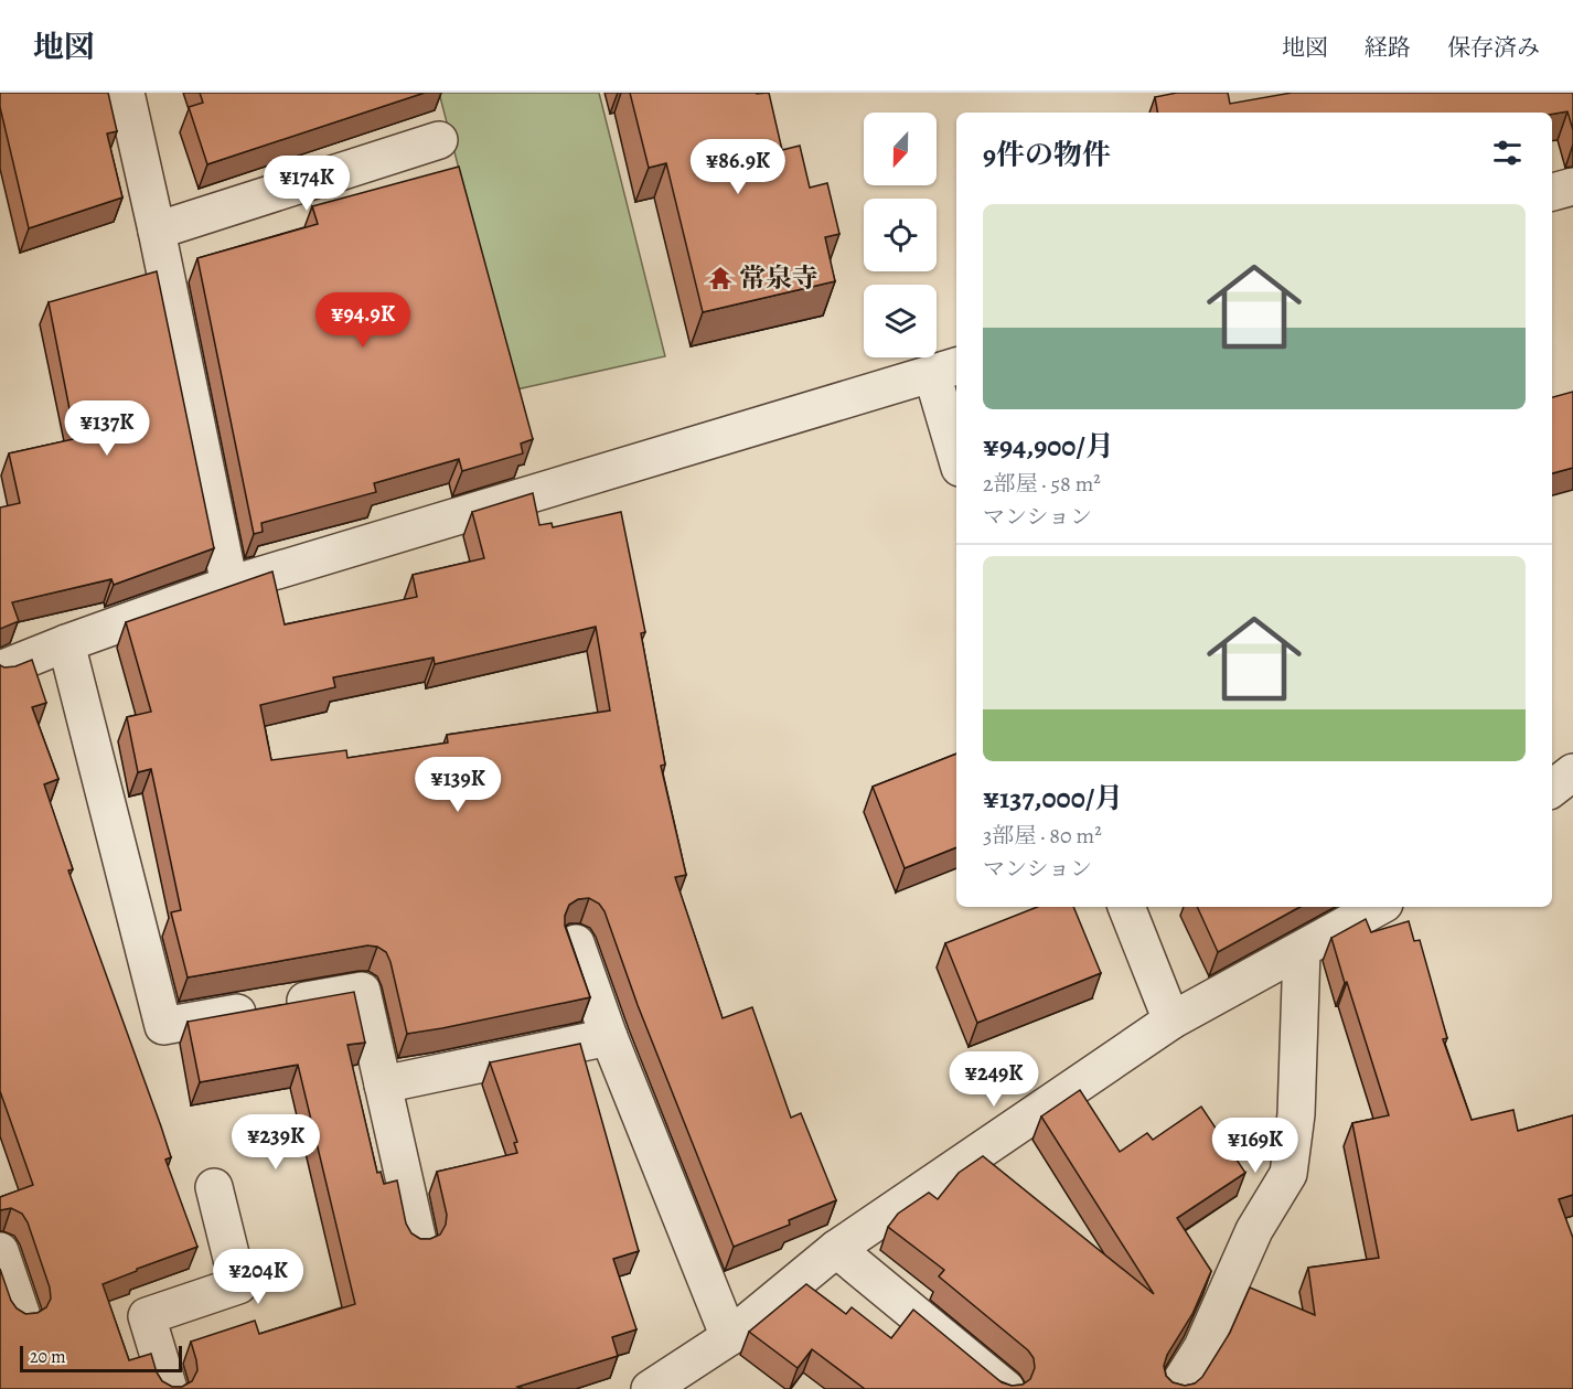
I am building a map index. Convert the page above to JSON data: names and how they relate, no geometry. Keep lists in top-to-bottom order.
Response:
{
  "places": {
    "temple": ["常泉寺"]
  },
  "scale_bar": "20 m",
  "north": "bottom",
  "page": {
    "header": "地図",
    "nav": ["地図", "経路", "保存済み"],
    "heading": "9件の物件",
    "price": [
      "¥86.9K",
      "¥174K",
      "¥94.9K",
      "¥137K",
      "¥139K",
      "¥249K",
      "¥239K",
      "¥169K",
      "¥204K"
    ],
    "list": [
      {
        "name": "¥94,900/月",
        "note": "2部屋 · 58 m² · マンション"
      },
      {
        "name": "¥137,000/月",
        "note": "3部屋 · 80 m² · マンション"
      }
    ],
    "scale": "20 m"
  }
}
